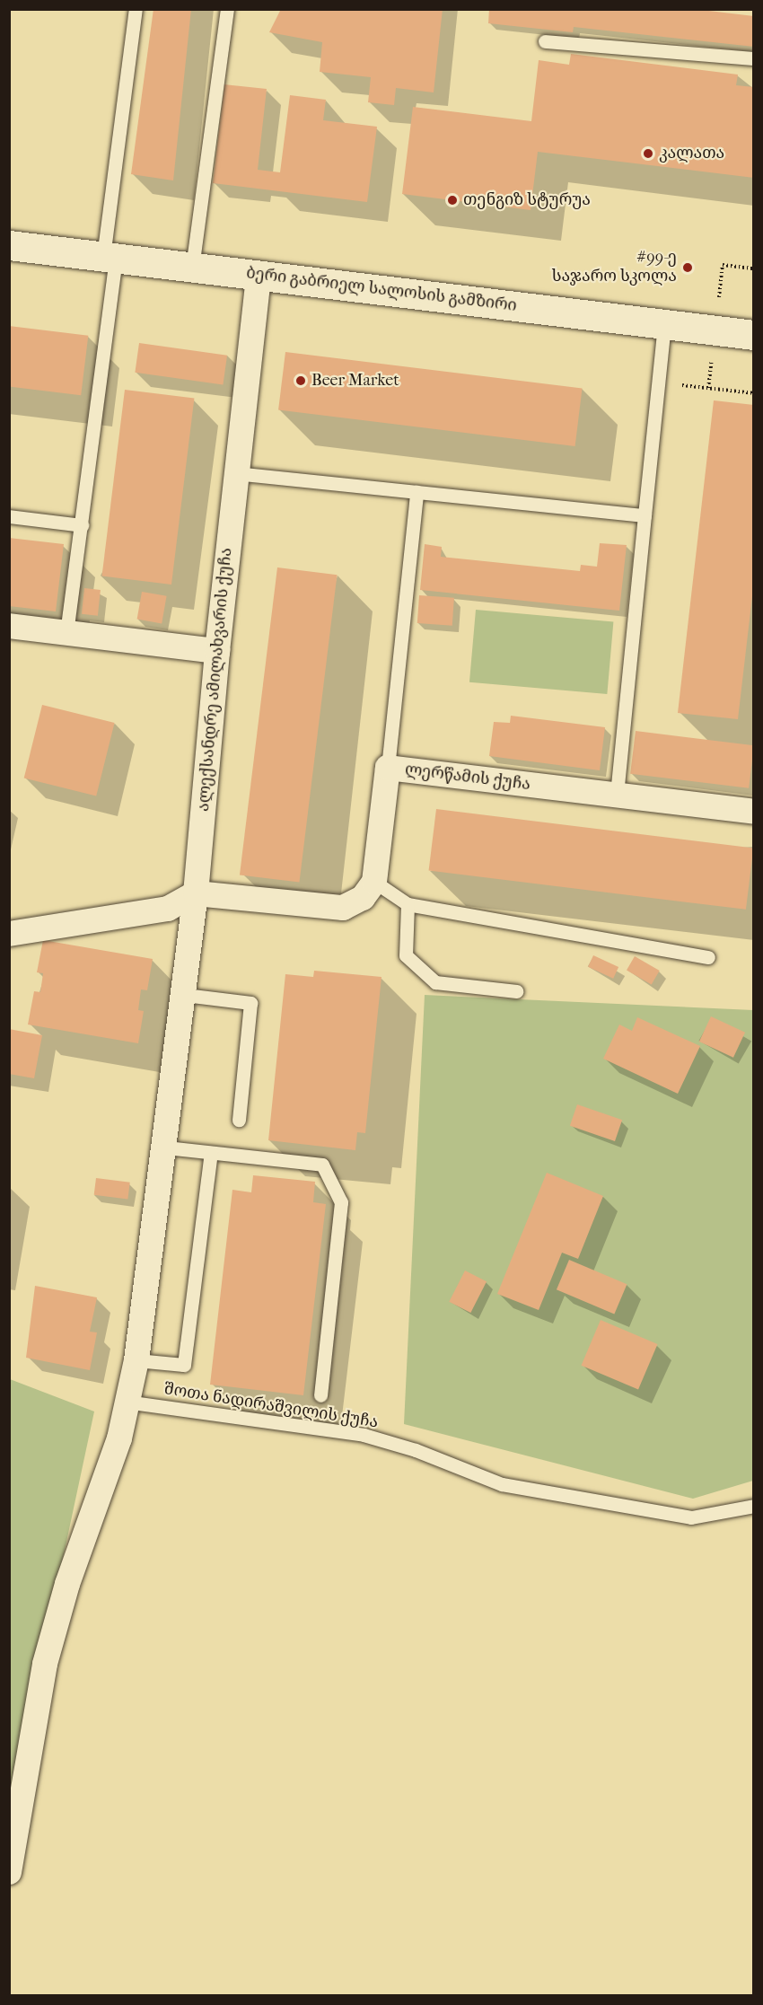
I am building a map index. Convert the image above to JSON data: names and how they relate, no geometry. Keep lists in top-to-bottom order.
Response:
{
  "streets": {
    "main road": ["ბერი გაბრიელ სალოსის გამზირი"],
    "street": ["ალექსანდრე ამილახვარის ქუჩა", "ლერწამის ქუჩა"],
    "lane": ["შოთა ნადირაშვილის ქუჩა"]
  },
  "crossings": [
    ["ბერი გაბრიელ სალოსის გამზირი", "ალექსანდრე ამილახვარის ქუჩა"],
    ["ალექსანდრე ამილახვარის ქუჩა", "შოთა ნადირაშვილის ქუჩა"]
  ],
  "places": [
    "კალათა",
    "თენგიზ სტურუა",
    "#99-ე საჯარო სკოლა",
    "Beer Market"
  ]
}
